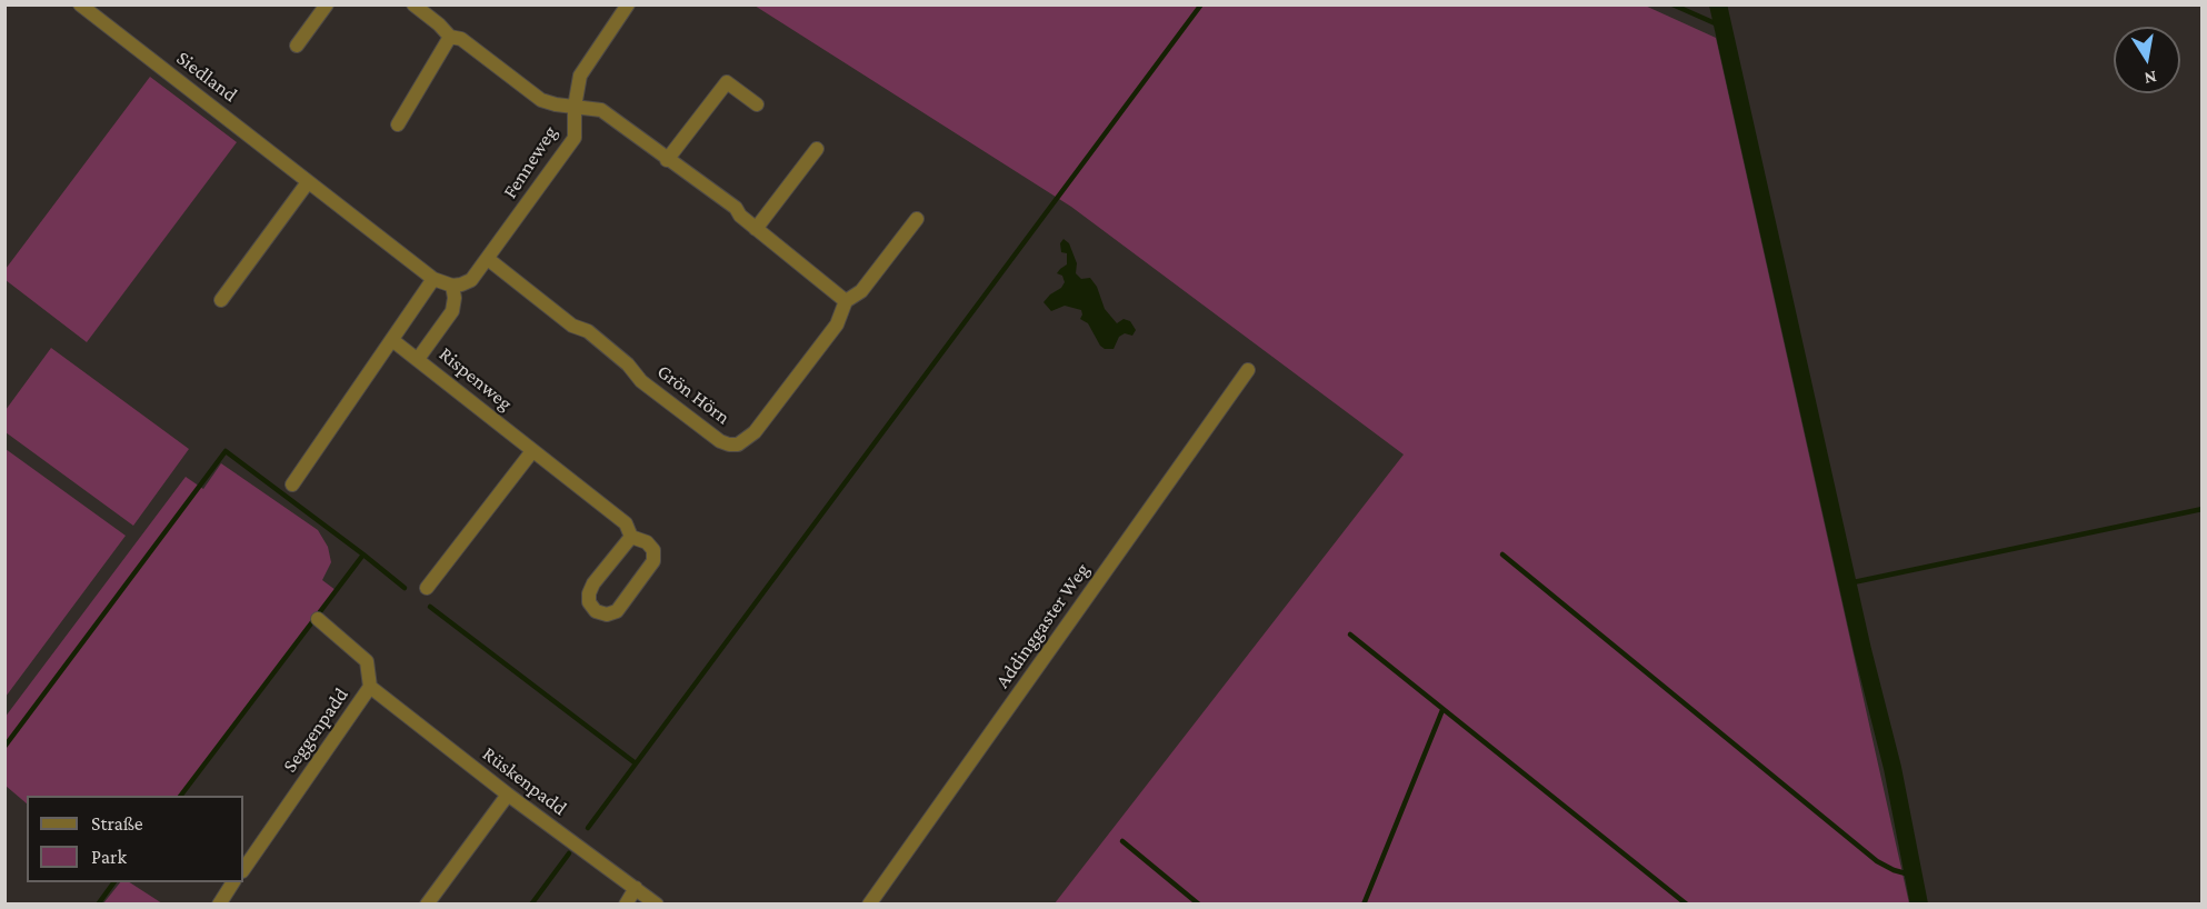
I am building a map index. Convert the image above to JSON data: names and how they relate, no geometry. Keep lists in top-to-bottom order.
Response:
{
  "streets": {
    "street": [
      "Siedland",
      "Fenneweg",
      "Rispenweg",
      "Grön Hörn",
      "Addinggaster Weg",
      "Seggenpadd",
      "Rüskenpadd"
    ]
  },
  "crossings": [
    ["Siedland", "Fenneweg"],
    ["Fenneweg", "Grön Hörn"],
    ["Seggenpadd", "Rüskenpadd"]
  ],
  "legend": ["Straße", "Park"],
  "north": "bottom"
}
